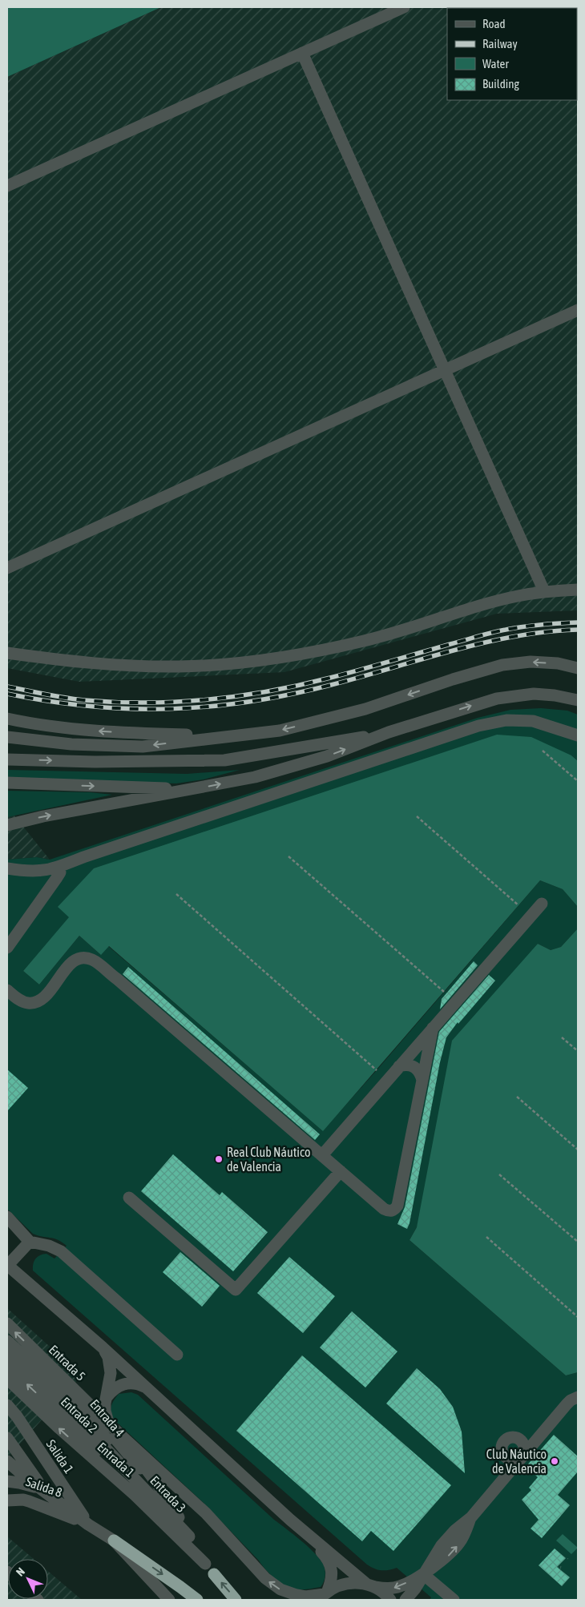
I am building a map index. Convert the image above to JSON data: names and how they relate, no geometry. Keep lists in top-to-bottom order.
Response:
{
  "streets": {
    "street": [
      "Entrada 5",
      "Entrada 2",
      "Entrada 4",
      "Salida 1",
      "Entrada 1",
      "Salida 8",
      "Entrada 3"
    ]
  },
  "crossings": [
    ["Entrada 2", "Entrada 1"]
  ],
  "places": ["Real Club Náutico de Valencia", "Club Náutico de Valencia"],
  "legend": [
    "Road",
    "Railway",
    "Water",
    "Building"
  ],
  "north": "top left"
}
